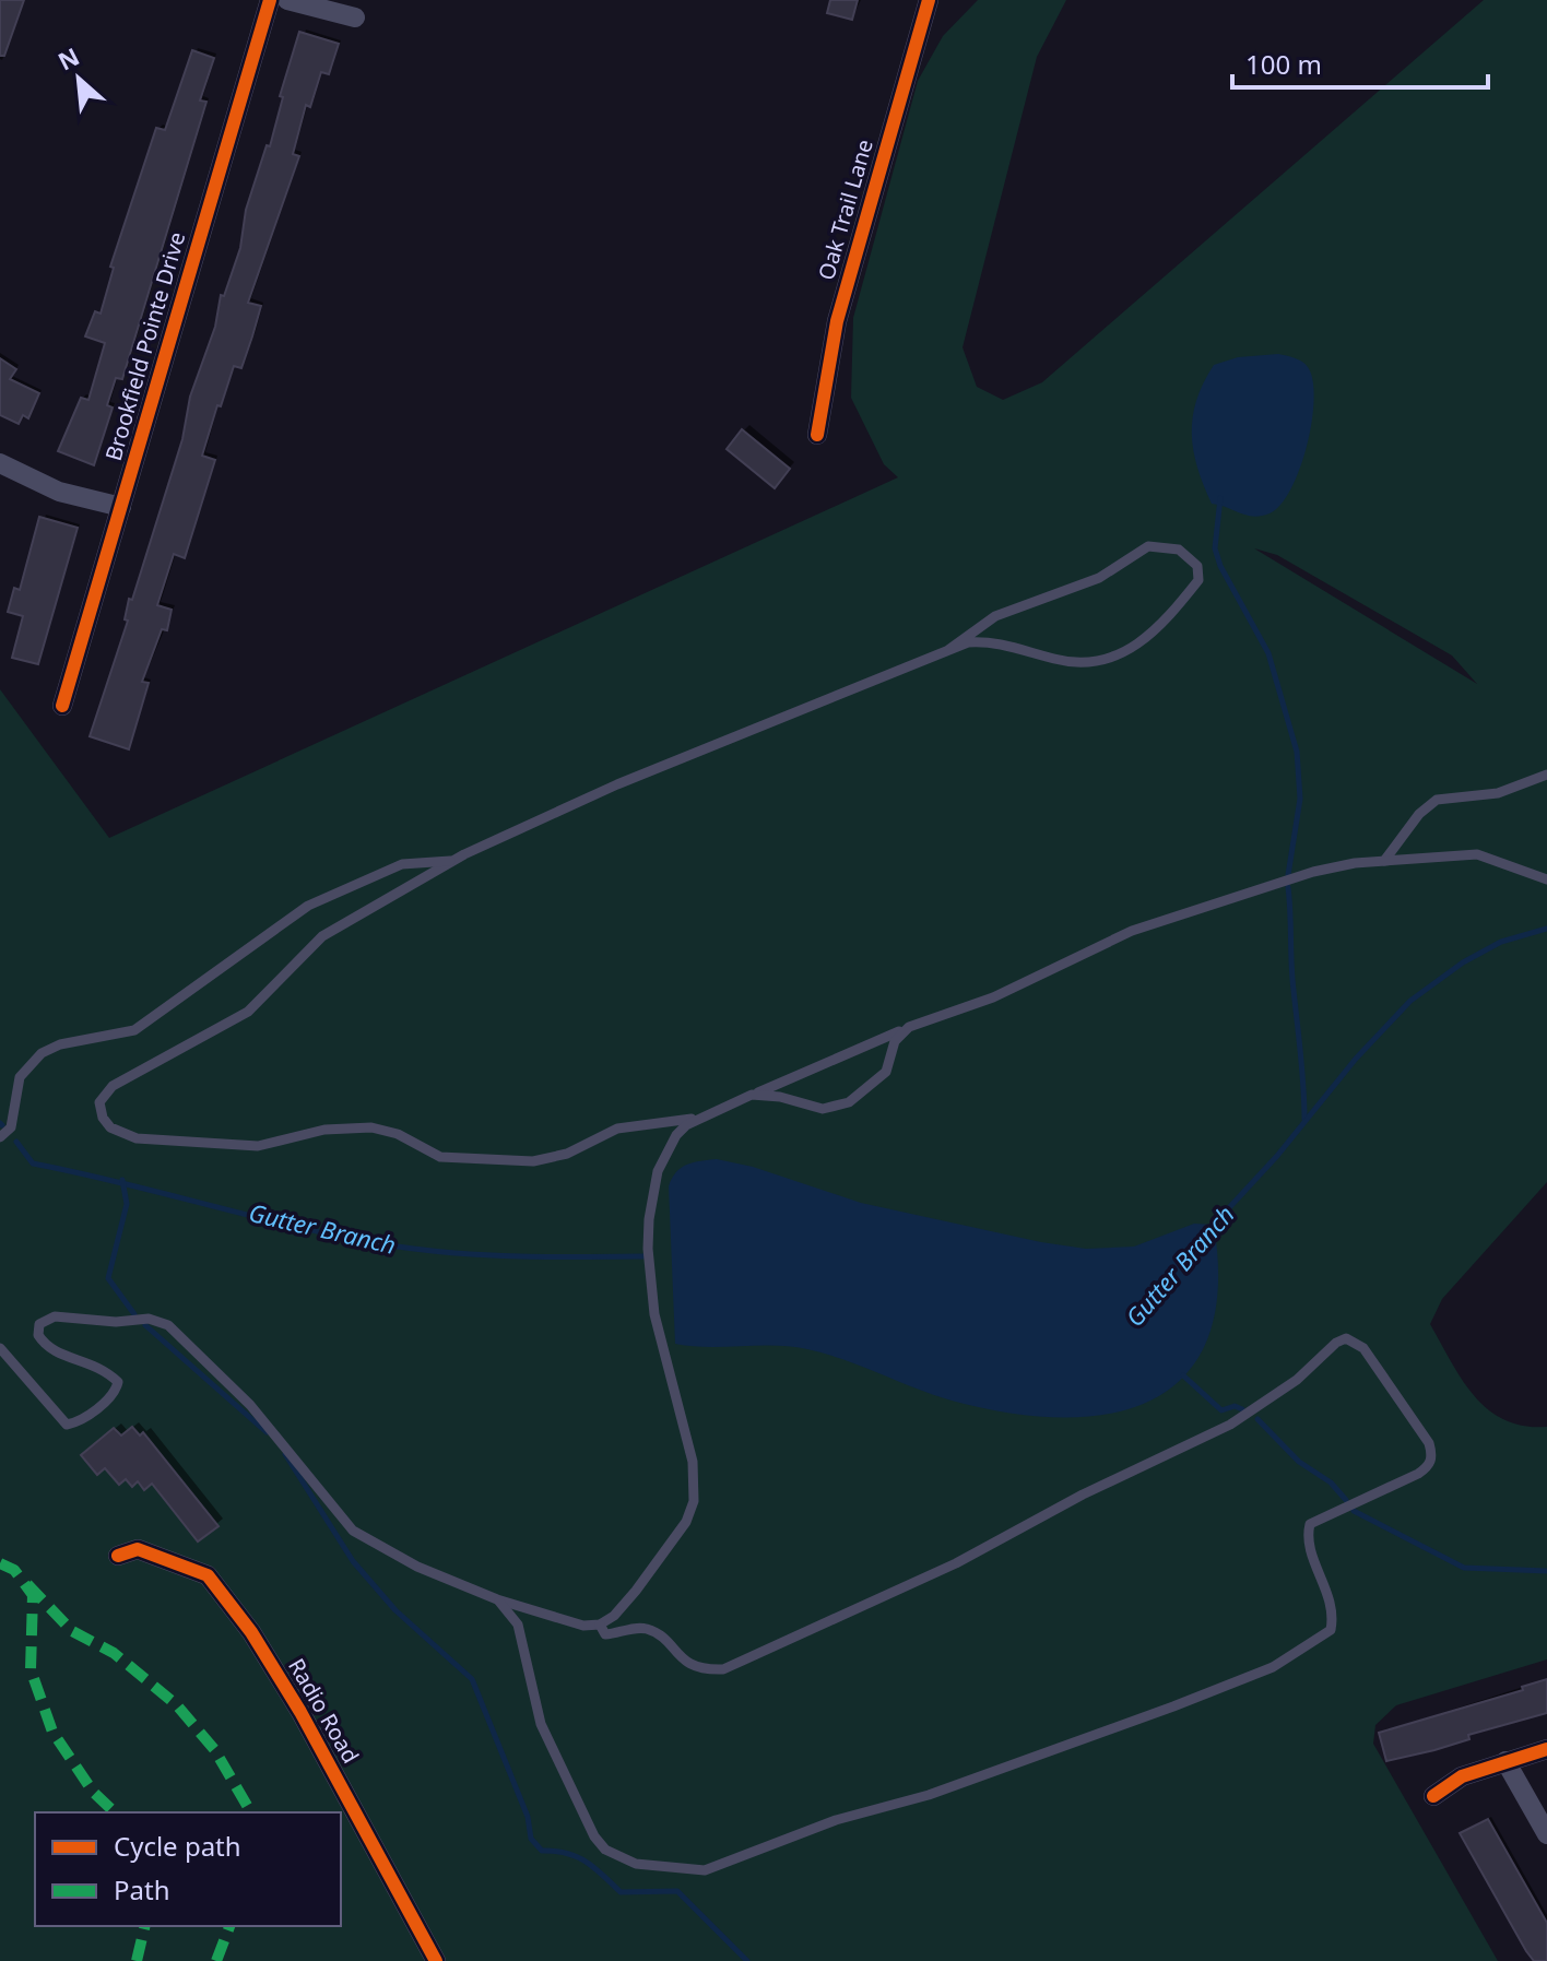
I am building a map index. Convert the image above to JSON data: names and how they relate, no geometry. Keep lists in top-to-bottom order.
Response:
{
  "streets": {
    "street": ["Oak Trail Lane", "Brookfield Pointe Drive", "Radio Road"]
  },
  "water": ["Gutter Branch"],
  "legend": ["Cycle path", "Path"],
  "scale_bar": "100 m",
  "north": "top left"
}
